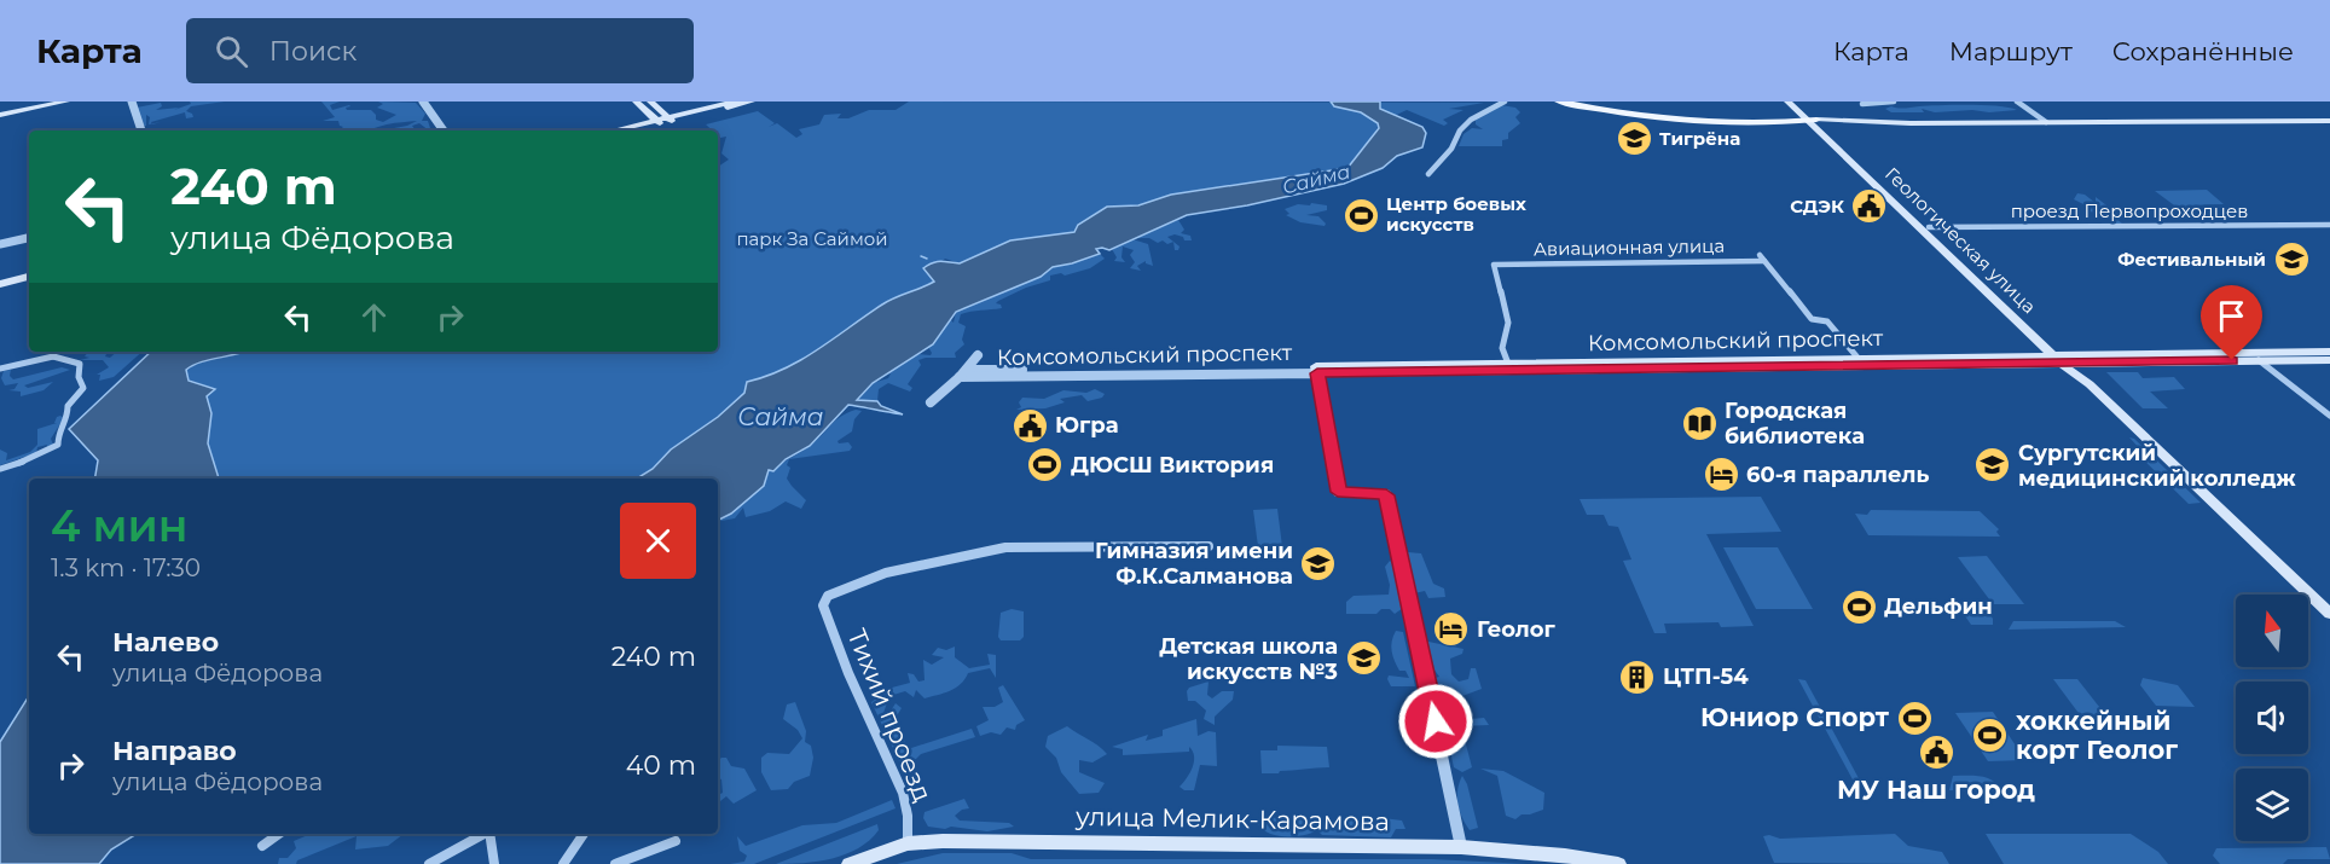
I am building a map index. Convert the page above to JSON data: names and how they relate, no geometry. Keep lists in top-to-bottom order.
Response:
{
  "streets": {
    "main road": ["Геологическая улица", "Комсомольский проспект", "улица Мелик-Карамова"],
    "street": ["проезд Первопроходцев", "Авиационная улица", "Тихий проезд"]
  },
  "crossings": [
    ["проезд Первопроходцев", "Геологическая улица"],
    ["Геологическая улица", "Комсомольский проспект"],
    ["Авиационная улица", "Комсомольский проспект"],
    ["Тихий проезд", "улица Мелик-Карамова"]
  ],
  "water": ["Сайма"],
  "parks": ["парк За Саймой"],
  "places": {
    "school or university": [
      "Тигрёна",
      "Фестивальный",
      "Сургутский медицинский колледж",
      "Гимназия имени Ф.К.Салманова",
      "Детская школа искусств №3"
    ],
    "public building": ["СДЭК", "Югра", "МУ Наш город"],
    "sports": [
      "Центр боевых искусств",
      "ДЮСШ Виктория",
      "Дельфин",
      "Юниор Спорт",
      "хоккейный корт Геолог"
    ],
    "library": ["Городская библиотека"],
    "hotel": ["60-я параллель", "Геолог"],
    "building": ["ЦТП-54"]
  },
  "north": "top",
  "page": {
    "header": "Карта",
    "search": "Поиск",
    "nav": ["Карта", "Маршрут", "Сохранённые"],
    "turn": ["240 m", "улица Фёдорова"],
    "heading": ["4 мин", "1.3 km · 17:30"],
    "list": [
      {
        "name": "Налево",
        "note": "улица Фёдорова",
        "value": "240 m"
      },
      {
        "name": "Направо",
        "note": "улица Фёдорова",
        "value": "40 m"
      }
    ]
  }
}
